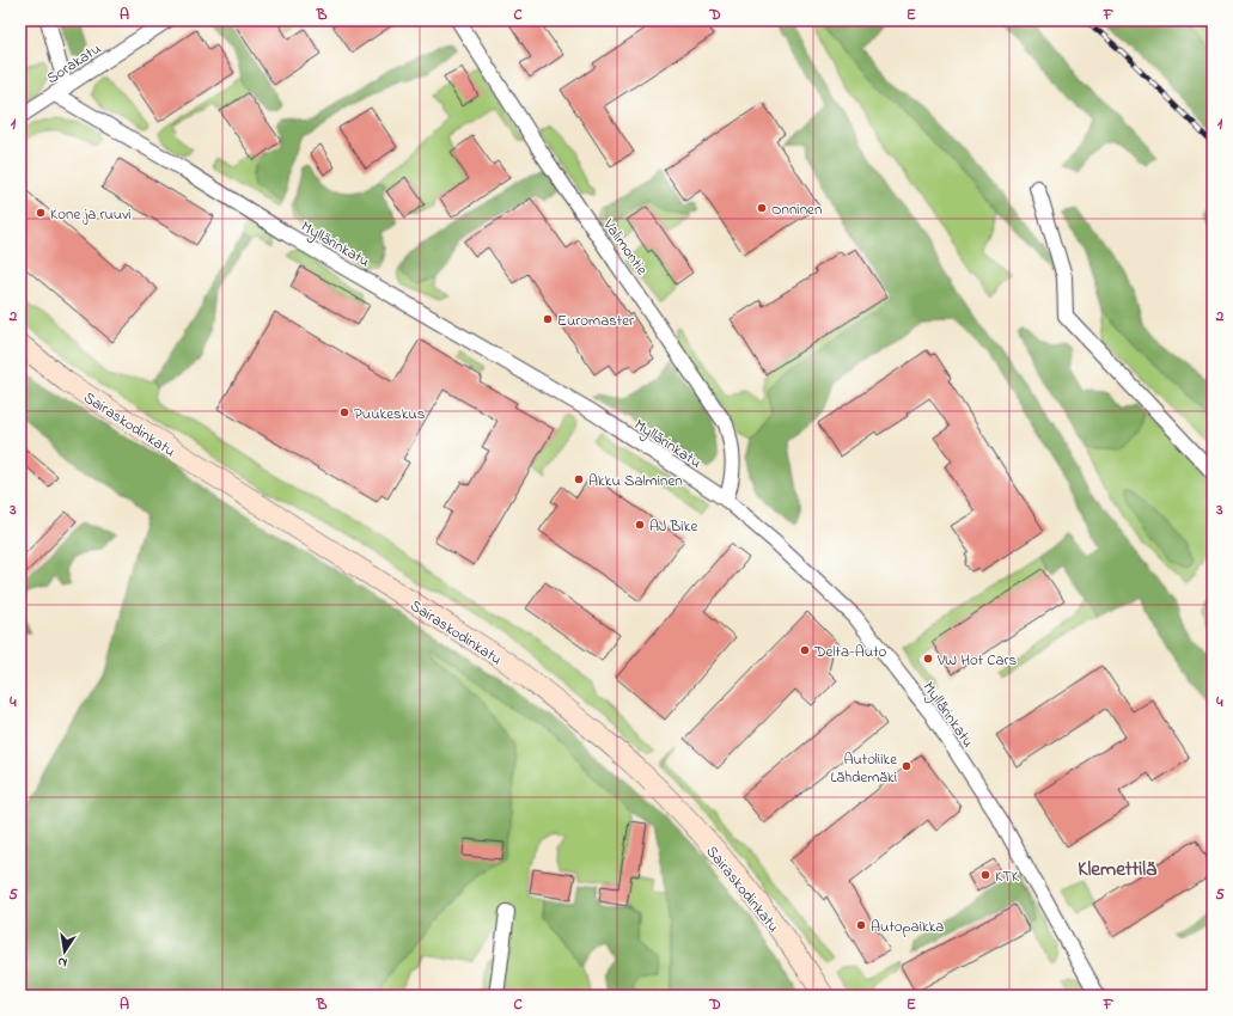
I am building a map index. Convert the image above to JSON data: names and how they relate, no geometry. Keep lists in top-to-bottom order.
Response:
{
  "streets": {
    "main road": ["Sairaskodinkatu"],
    "street": ["Sorakatu", "Myllärinkatu", "Valimontie"]
  },
  "crossings": [
    ["Sorakatu", "Myllärinkatu"],
    ["Myllärinkatu", "Valimontie"]
  ],
  "districts": ["Klemettilä"],
  "places": [
    "Onninen",
    "Kone ja ruuvi",
    "Euromaster",
    "Puukeskus",
    "Akku Salminen",
    "AJ Bike",
    "Delta-Auto",
    "VW Hot Cars",
    "Autoliike Lähdemäki",
    "KTK",
    "Autopaikka"
  ],
  "north": "bottom",
  "grid": {
    "columns": [
      "A",
      "B",
      "C",
      "D",
      "E",
      "F"
    ],
    "rows": [
      "1",
      "2",
      "3",
      "4",
      "5"
    ]
  }
}
